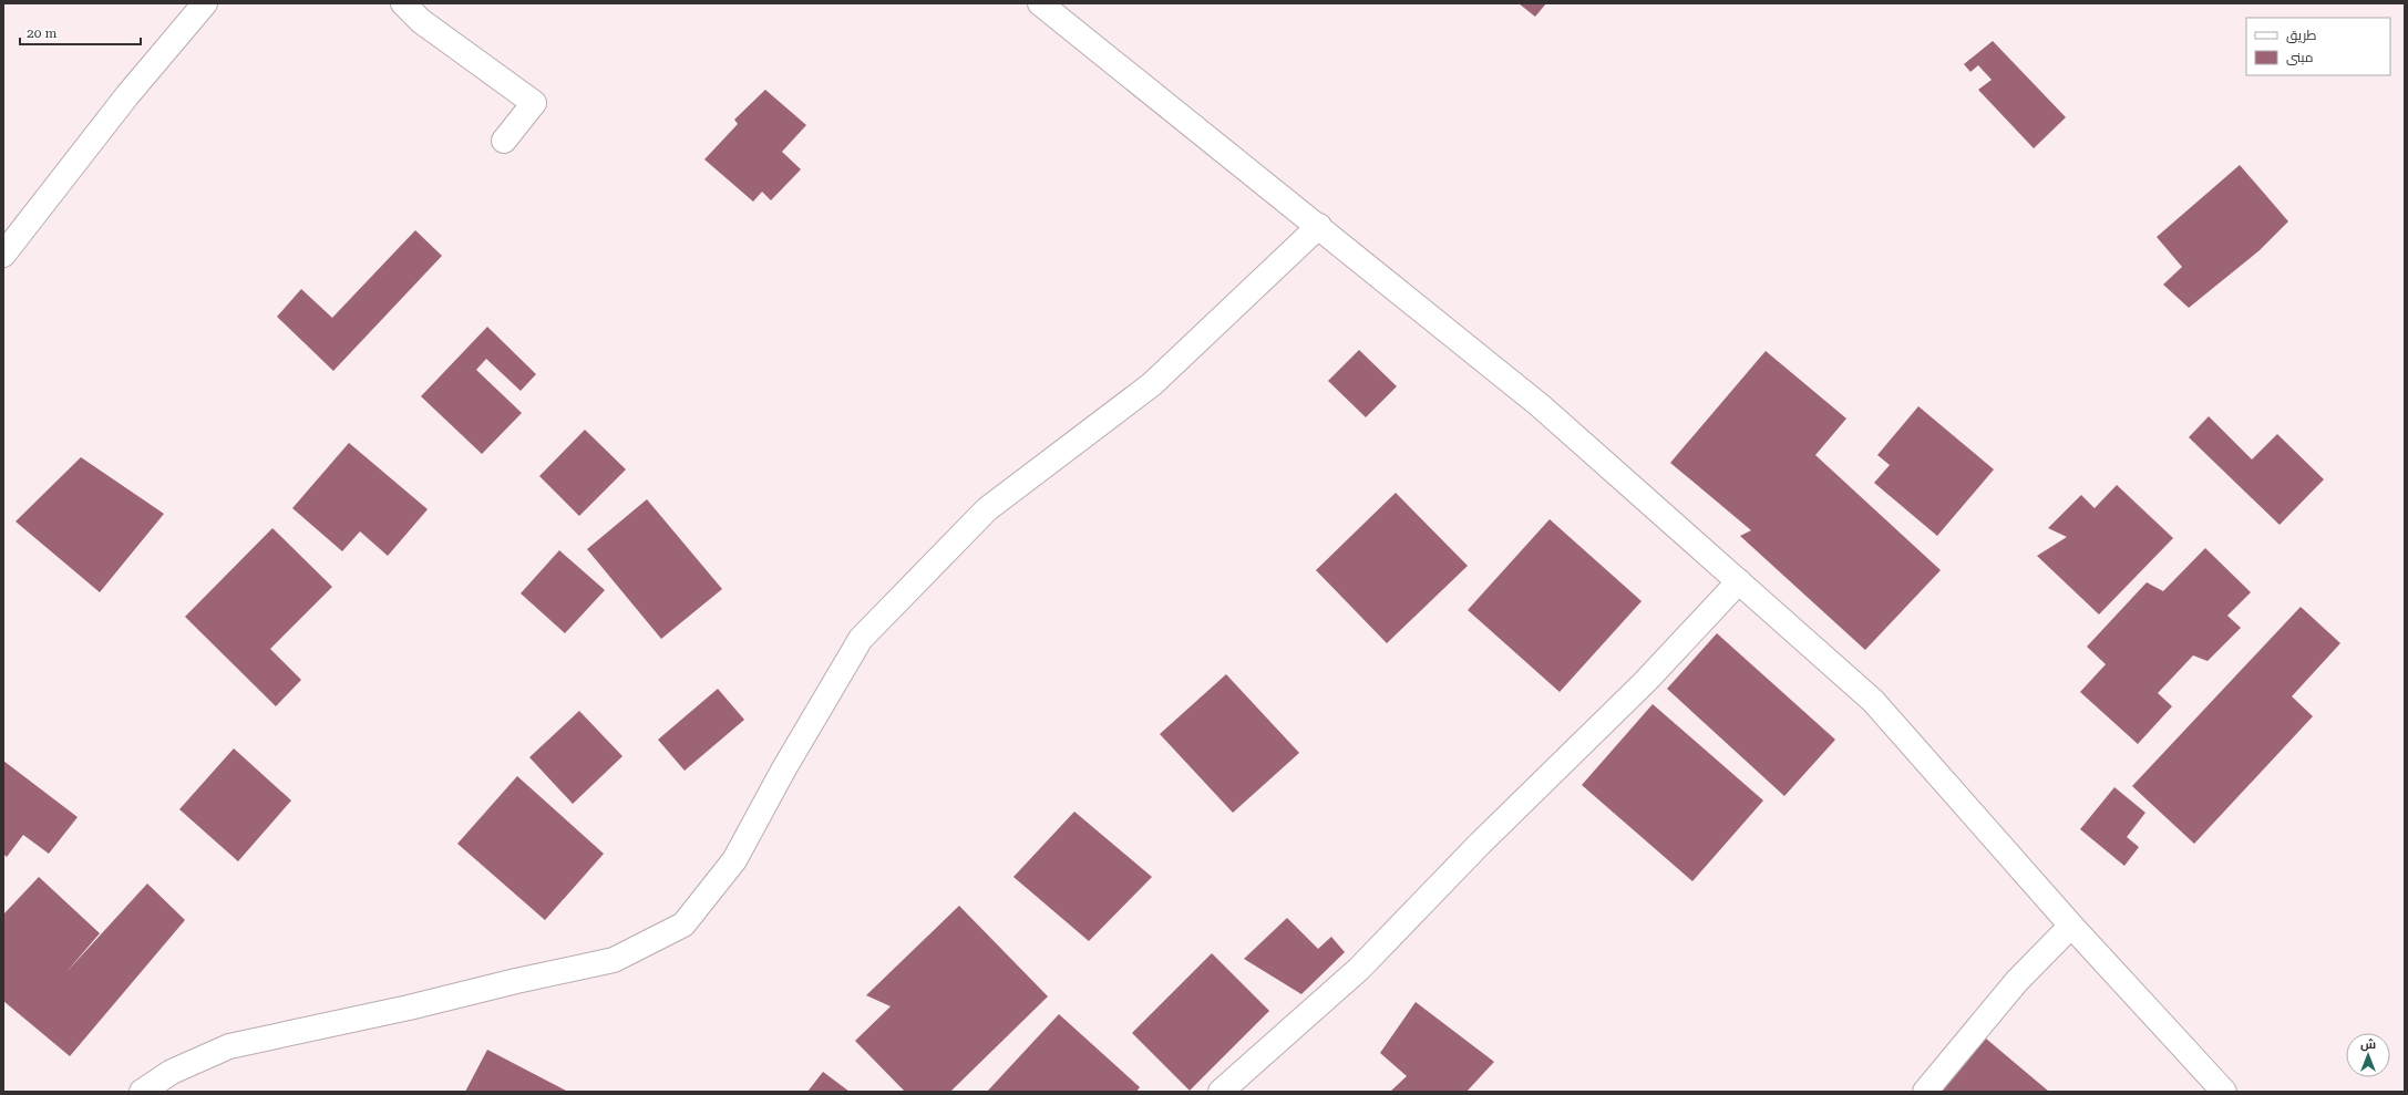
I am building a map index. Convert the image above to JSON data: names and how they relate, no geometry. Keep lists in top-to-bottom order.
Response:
{
  "legend": ["طريق", "مبنى"],
  "scale_bar": "20 m",
  "north": "top"
}
